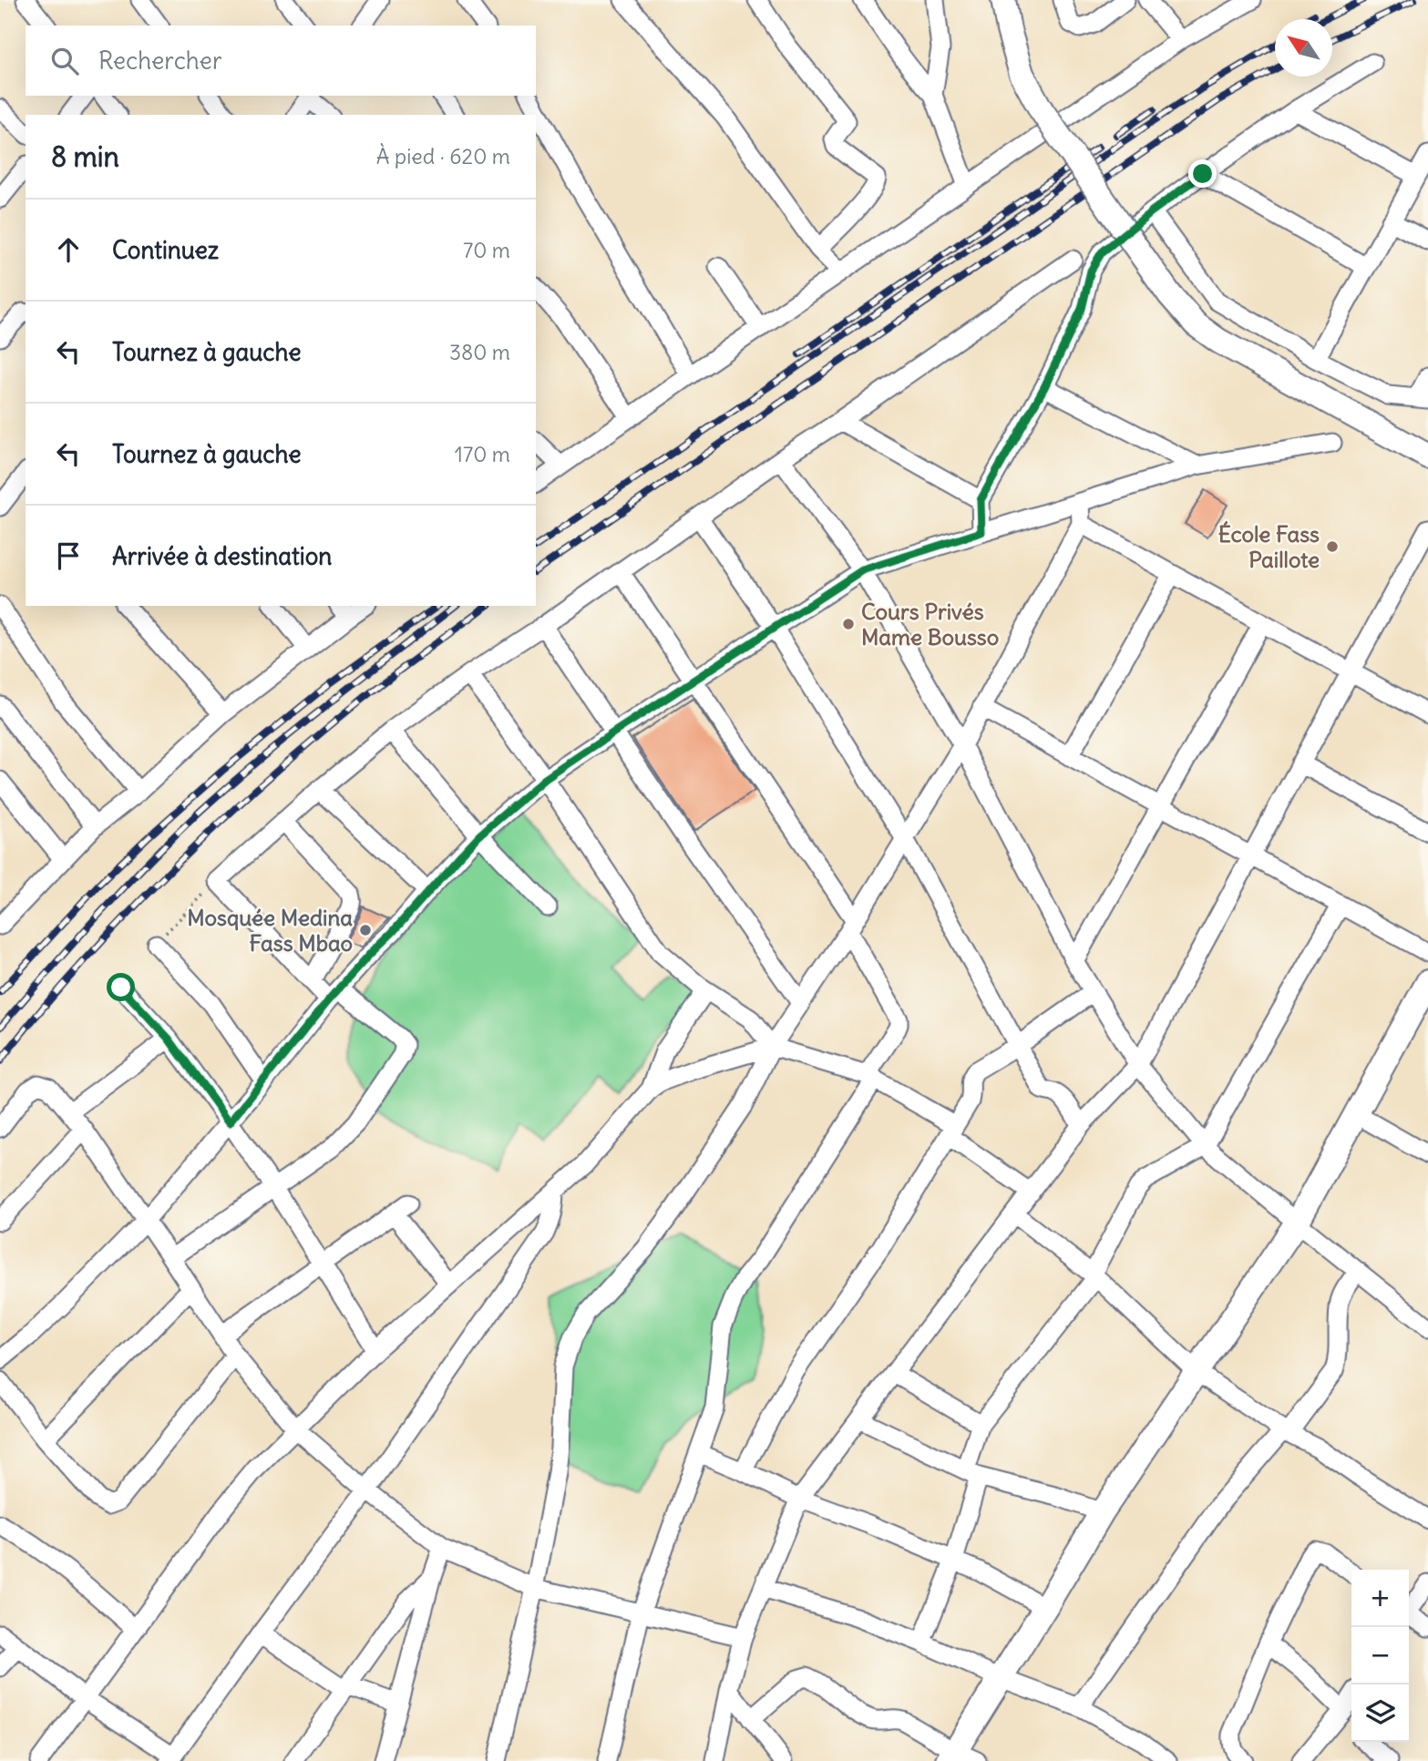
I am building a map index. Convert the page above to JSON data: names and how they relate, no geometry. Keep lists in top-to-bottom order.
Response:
{
  "places": ["École Fass Paillote", "Cours Privés Mame Bousso", "Mosquée Medina Fass Mbao"],
  "north": "top left",
  "page": {
    "search": "Rechercher",
    "heading": ["8 min", "À pied · 620 m"],
    "list": [
      ["Continuez", "70 m"],
      ["Tournez à gauche", "380 m"],
      ["Tournez à gauche", "170 m"],
      "Arrivée à destination"
    ],
    "map_buttons": ["+", "−"]
  }
}
